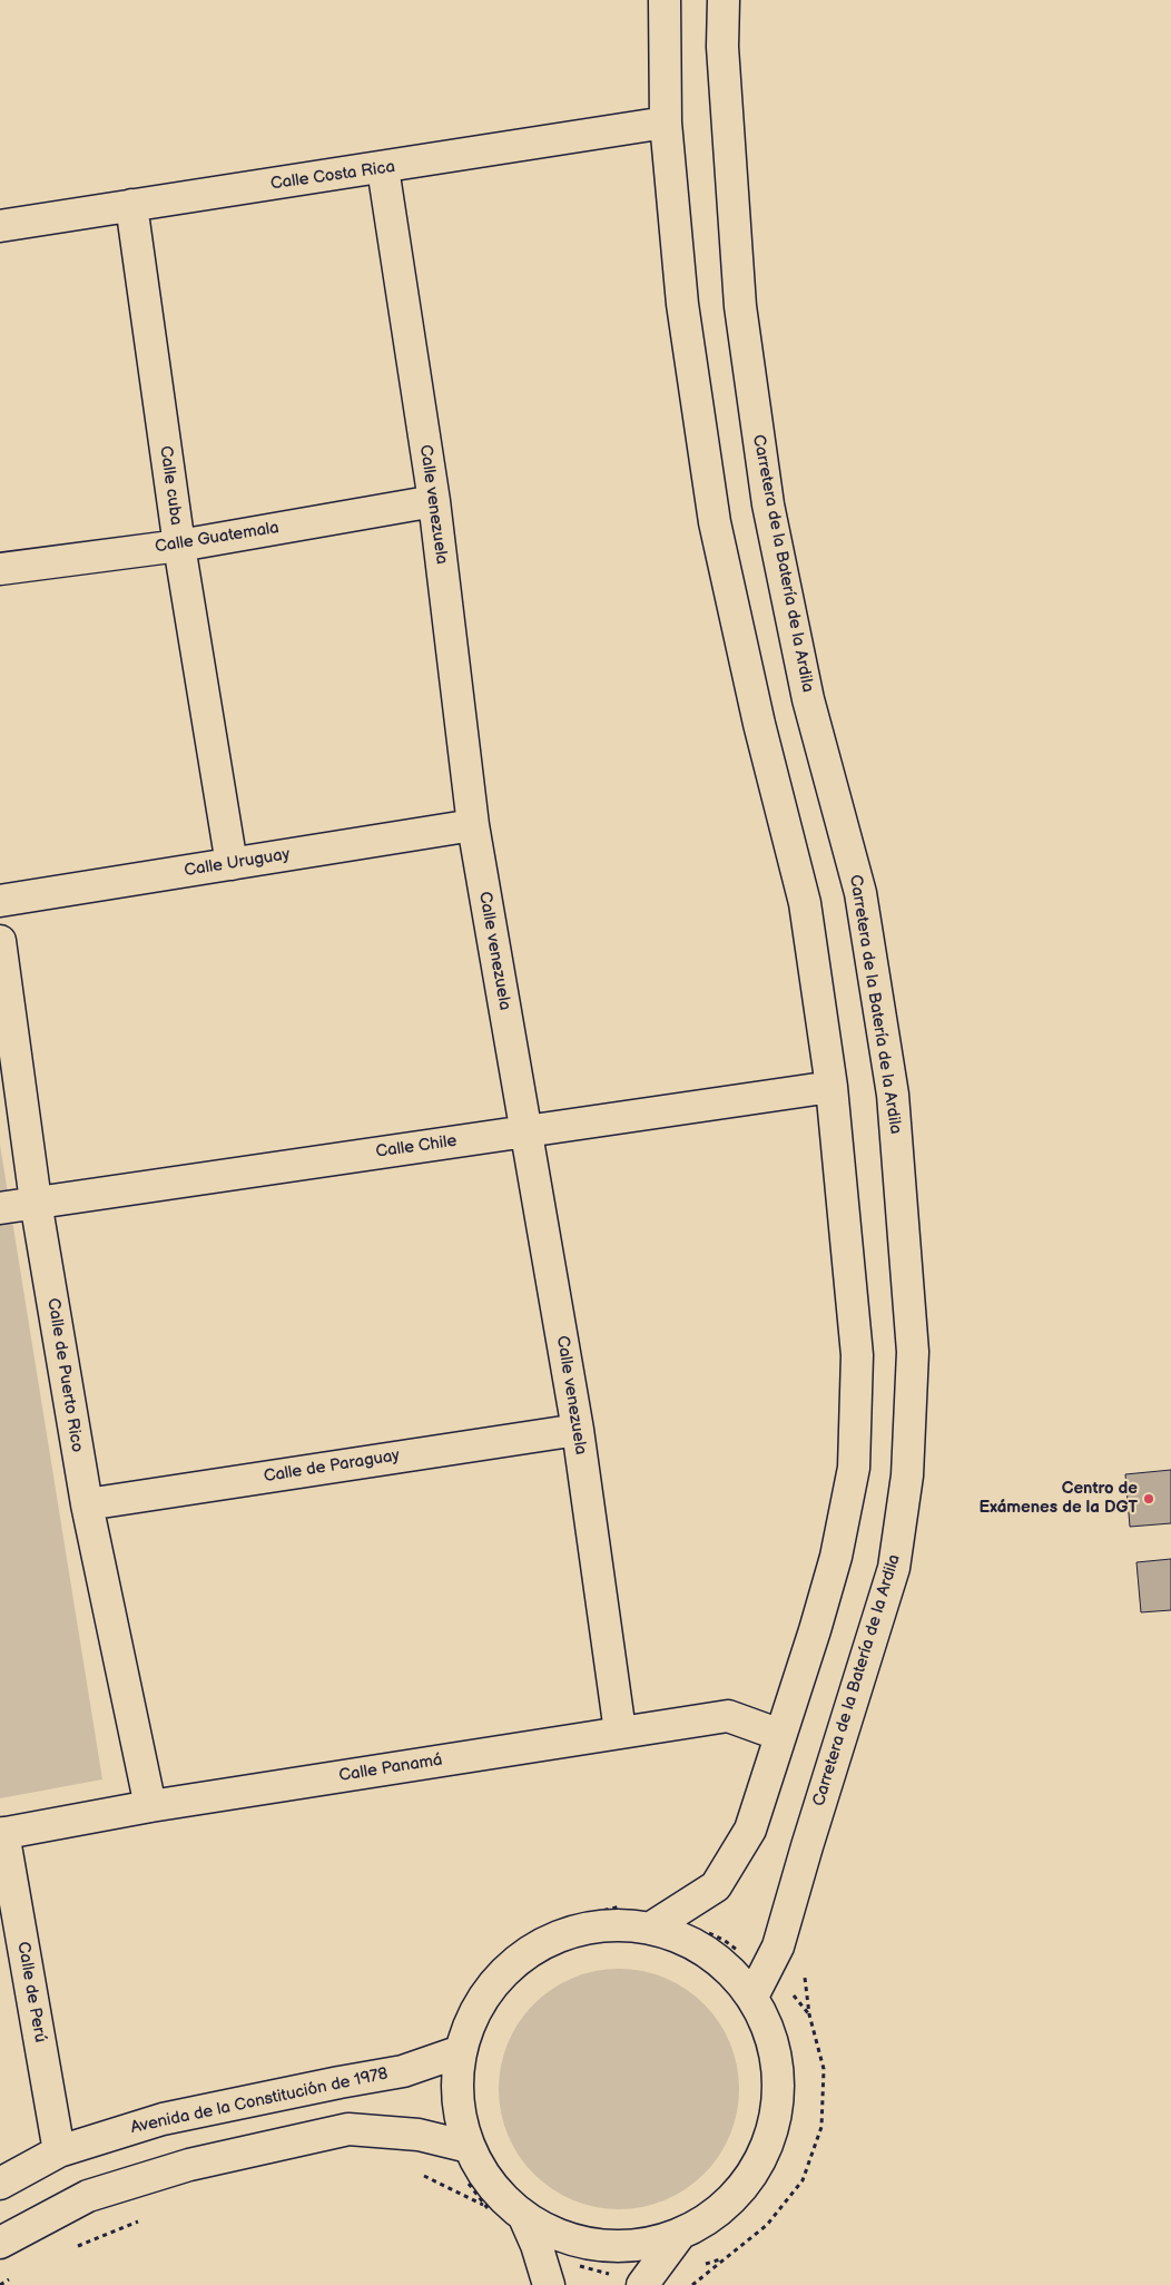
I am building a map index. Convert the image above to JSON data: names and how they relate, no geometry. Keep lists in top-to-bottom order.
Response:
{
  "streets": {
    "street": [
      "Calle Costa Rica",
      "Calle cuba",
      "Calle venezuela",
      "Calle Guatemala",
      "Carretera de la Batería de la Ardila",
      "Calle Uruguay",
      "Calle Chile",
      "Calle de Puerto Rico",
      "Calle de Paraguay",
      "Calle Panamá",
      "Calle de Perú",
      "Avenida de la Constitución de 1978"
    ]
  },
  "crossings": [
    ["Calle Costa Rica", "Calle cuba"],
    ["Calle Costa Rica", "Calle venezuela"],
    ["Calle cuba", "Calle Guatemala"],
    ["Calle cuba", "Calle Uruguay"],
    ["Calle venezuela", "Calle Guatemala"],
    ["Calle venezuela", "Calle Uruguay"],
    ["Calle venezuela", "Calle Chile"],
    ["Calle venezuela", "Calle de Paraguay"],
    ["Calle venezuela", "Calle Panamá"],
    ["Calle Chile", "Calle de Puerto Rico"],
    ["Calle de Puerto Rico", "Calle de Paraguay"],
    ["Calle de Puerto Rico", "Calle Panamá"],
    ["Calle Panamá", "Calle de Perú"],
    ["Calle de Perú", "Avenida de la Constitución de 1978"]
  ],
  "places": ["Centro de Exámenes de la DGT"]
}
